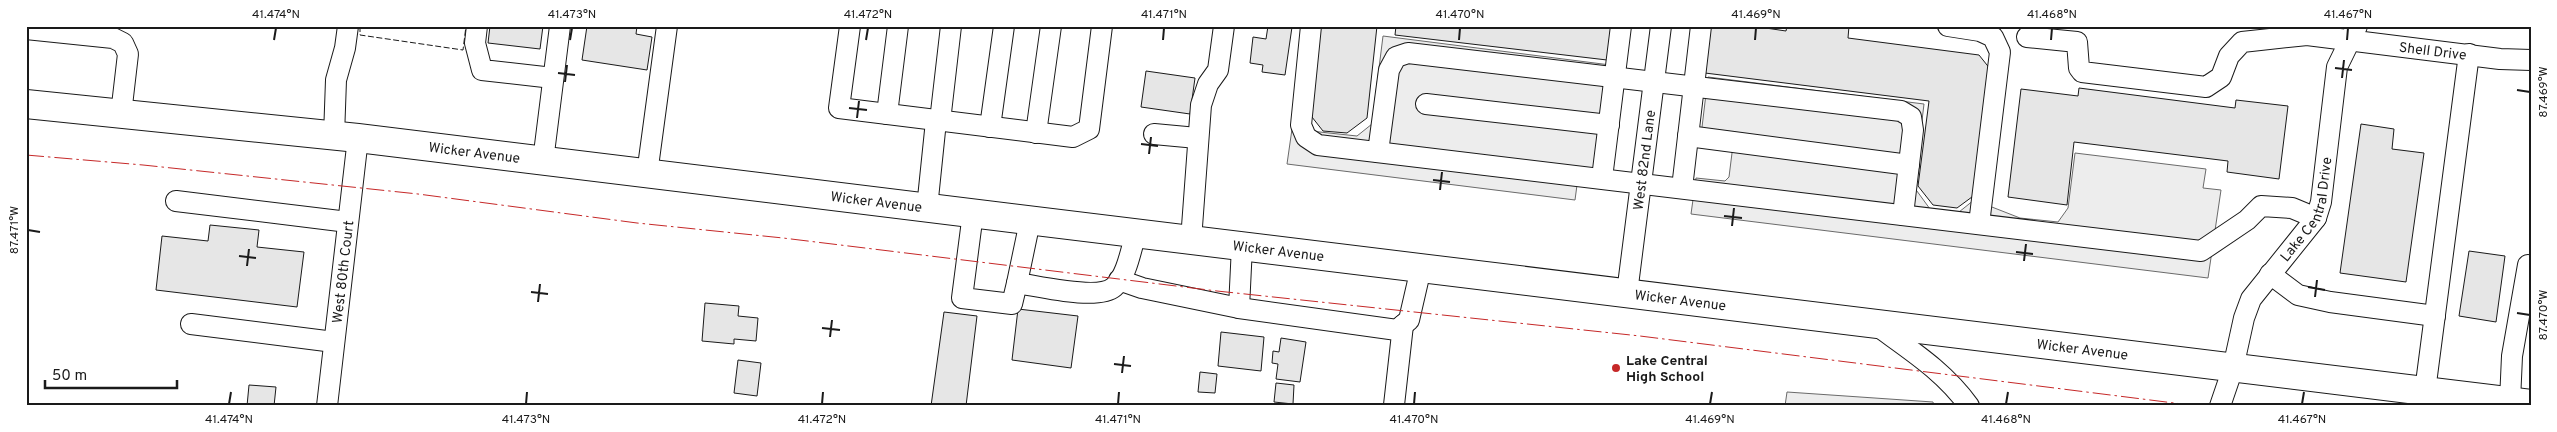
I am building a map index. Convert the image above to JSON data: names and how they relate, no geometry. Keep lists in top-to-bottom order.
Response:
{
  "streets": {
    "highway": ["Wicker Avenue"],
    "street": [
      "Shell Drive",
      "West 82nd Lane",
      "Lake Central Drive",
      "West 80th Court"
    ]
  },
  "crossings": [
    ["Shell Drive", "Lake Central Drive"],
    ["Wicker Avenue", "West 82nd Lane"],
    ["Wicker Avenue", "Lake Central Drive"],
    ["Wicker Avenue", "West 80th Court"]
  ],
  "places": ["Lake Central High School"],
  "scale_bar": "50 m",
  "coordinates": [
    "41.474°N",
    "41.473°N",
    "41.472°N",
    "41.471°N",
    "41.470°N",
    "41.469°N",
    "41.468°N",
    "41.467°N",
    "87.469°W",
    "87.471°W",
    "87.470°W"
  ]
}
